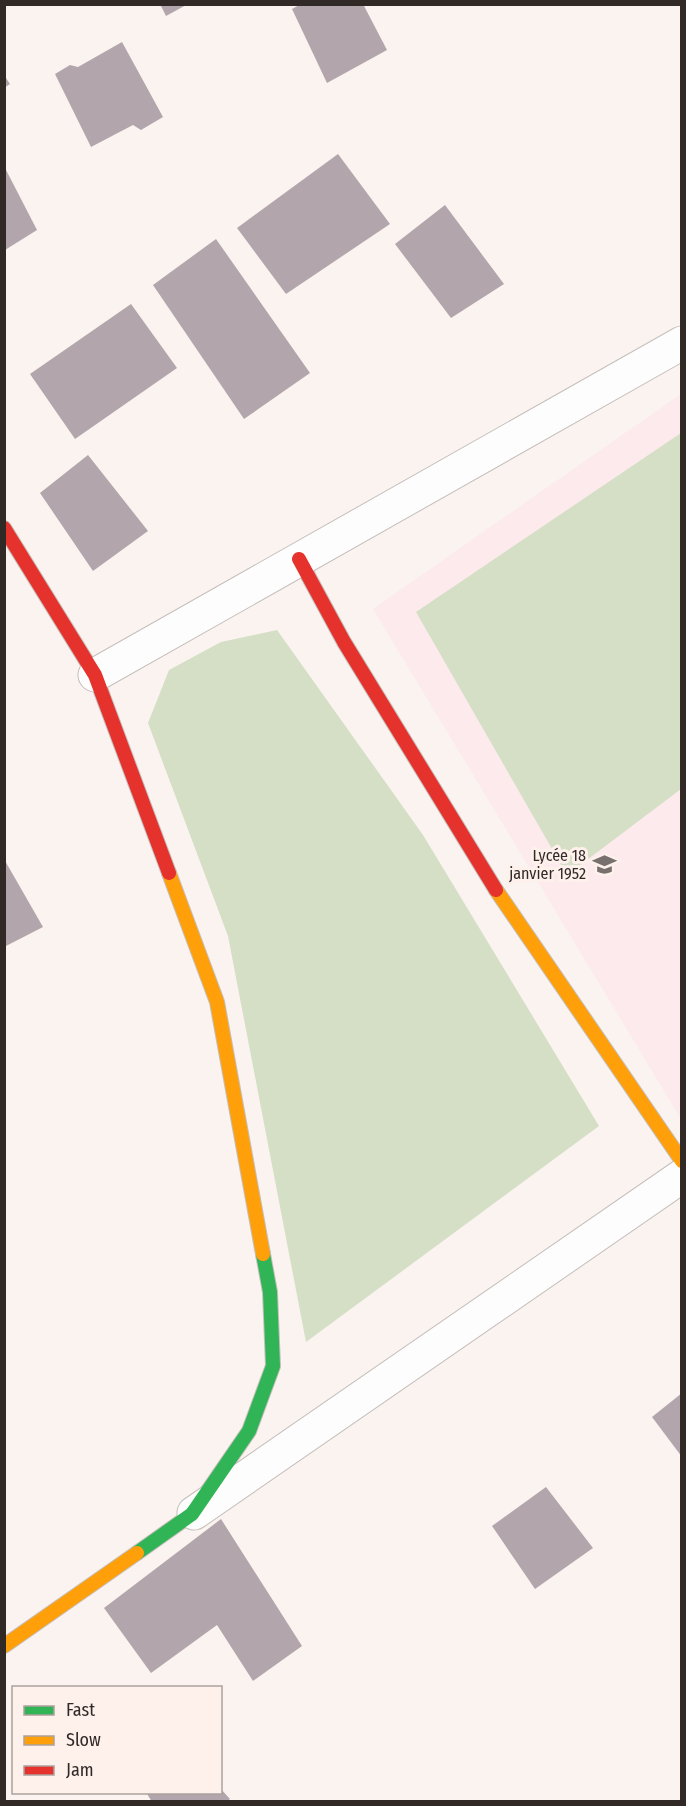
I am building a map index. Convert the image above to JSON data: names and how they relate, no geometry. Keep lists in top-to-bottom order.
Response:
{
  "places": {
    "school or university": ["Lycée 18 janvier 1952"]
  },
  "legend": ["Fast", "Slow", "Jam"]
}
